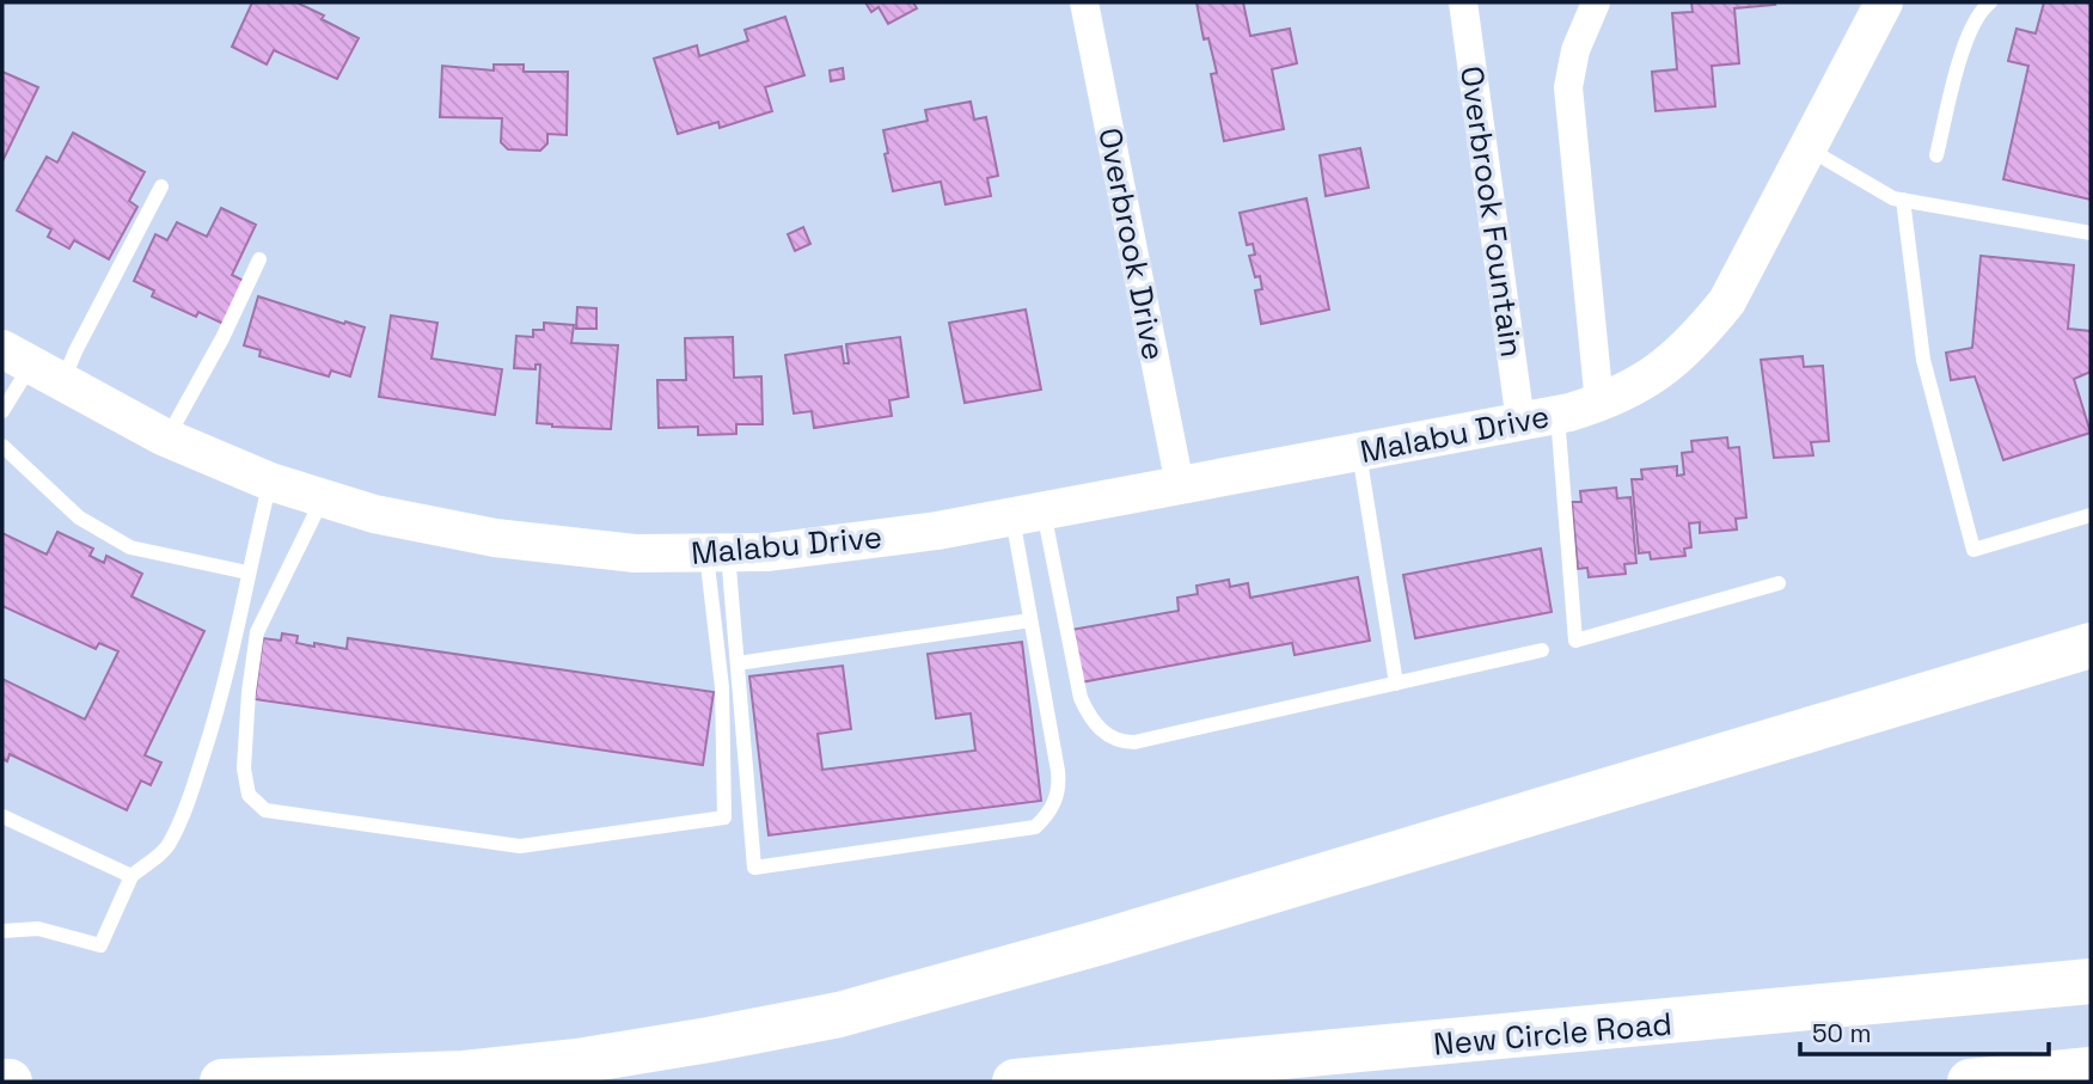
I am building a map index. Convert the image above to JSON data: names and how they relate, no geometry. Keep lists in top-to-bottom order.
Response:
{
  "streets": {
    "highway": ["New Circle Road"],
    "street": ["Overbrook Fountain", "Overbrook Drive", "Malabu Drive"]
  },
  "crossings": [
    ["Overbrook Fountain", "Malabu Drive"],
    ["Overbrook Drive", "Malabu Drive"]
  ],
  "scale_bar": "50 m"
}
